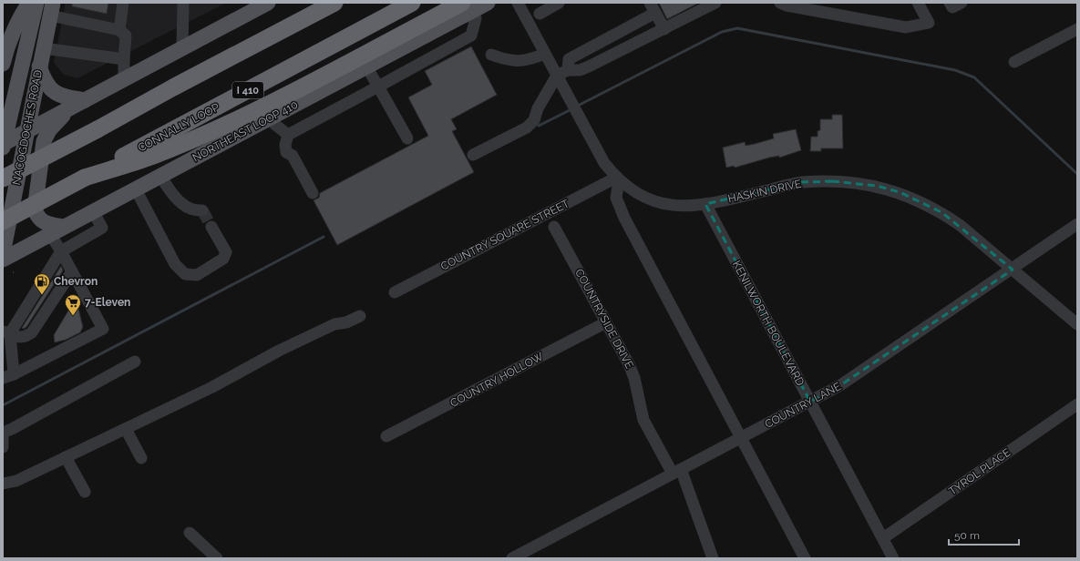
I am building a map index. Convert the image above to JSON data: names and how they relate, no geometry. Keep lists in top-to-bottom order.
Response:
{
  "streets": {
    "highway": ["I 410", "CONNALLY LOOP"],
    "main road": ["NACOGDOCHES ROAD", "NORTHEAST LOOP 410"],
    "street": [
      "HASKIN DRIVE",
      "COUNTRY SQUARE STREET",
      "COUNTRYSIDE DRIVE",
      "KENILWORTH BOULEVARD",
      "COUNTRY HOLLOW",
      "COUNTRY LANE",
      "TYROL PLACE"
    ]
  },
  "crossings": [
    ["HASKIN DRIVE", "COUNTRY SQUARE STREET"],
    ["HASKIN DRIVE", "KENILWORTH BOULEVARD"],
    ["HASKIN DRIVE", "COUNTRY LANE"],
    ["COUNTRYSIDE DRIVE", "COUNTRY HOLLOW"],
    ["COUNTRYSIDE DRIVE", "COUNTRY LANE"],
    ["KENILWORTH BOULEVARD", "COUNTRY LANE"],
    ["KENILWORTH BOULEVARD", "TYROL PLACE"]
  ],
  "places": {
    "fuel station": ["Chevron"],
    "supermarket": ["7-Eleven"]
  },
  "scale_bar": "50 m"
}
